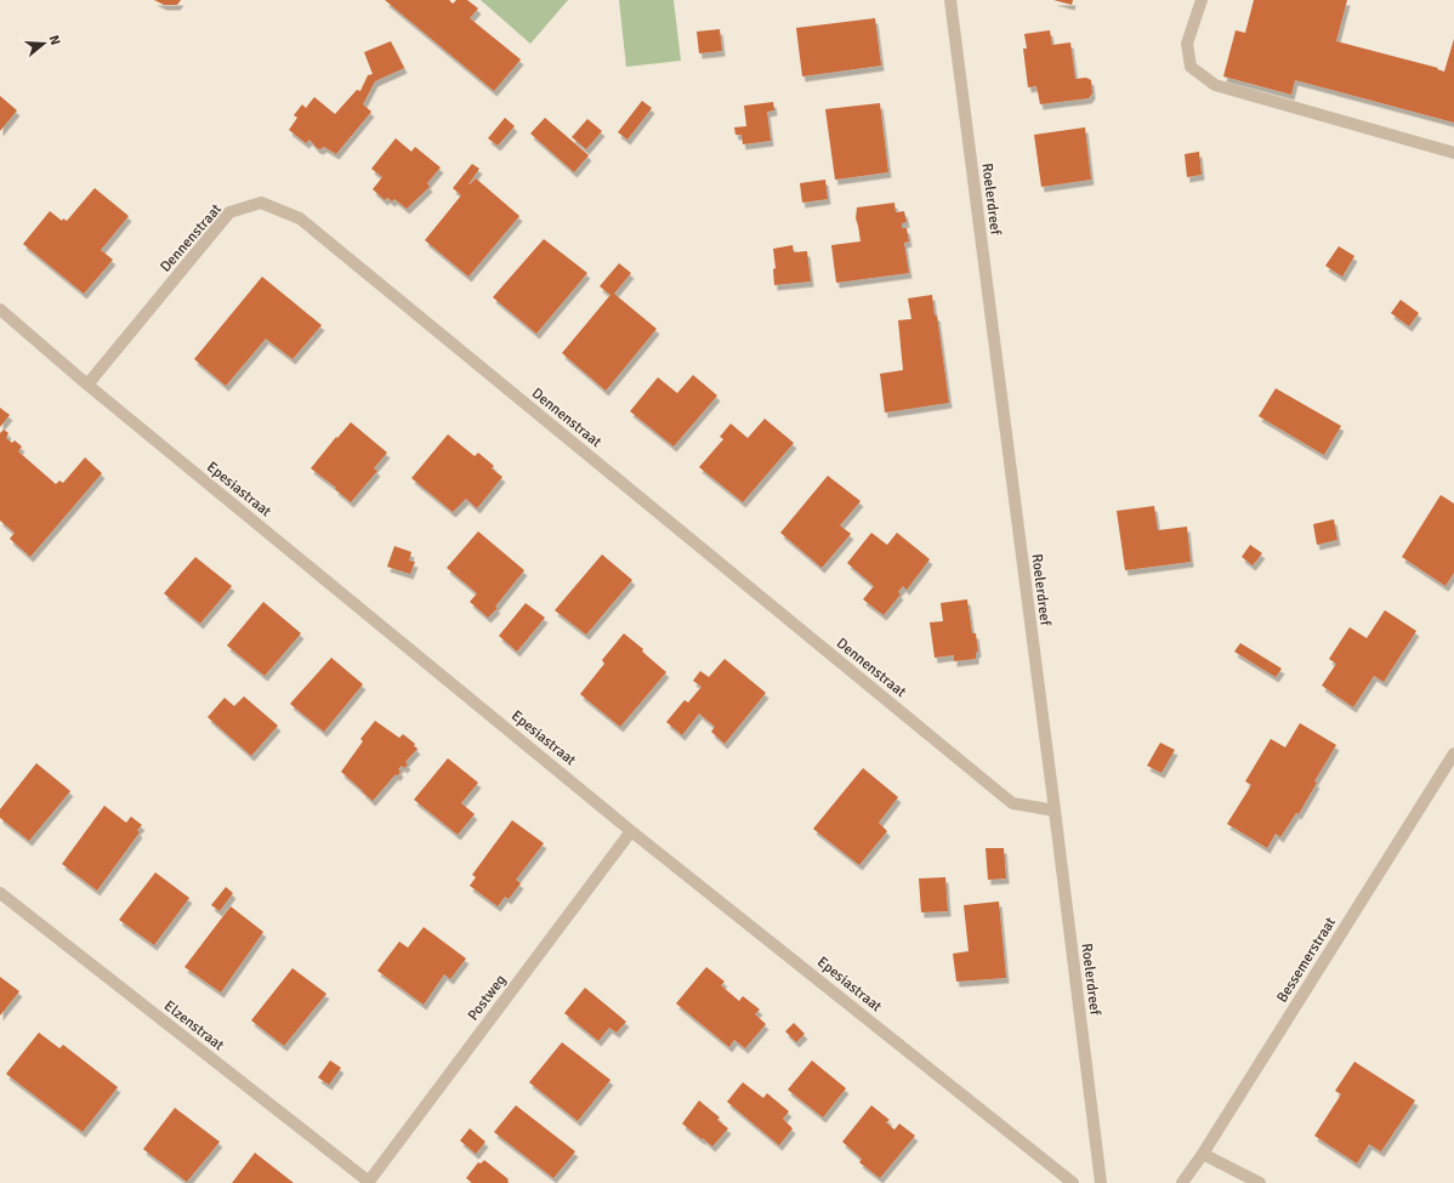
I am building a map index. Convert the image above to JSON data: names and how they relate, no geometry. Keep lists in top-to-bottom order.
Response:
{
  "streets": {
    "street": [
      "Roelerdreef",
      "Dennenstraat",
      "Epesiastraat",
      "Bessemerstraat",
      "Postweg",
      "Elzenstraat"
    ]
  },
  "crossings": [
    ["Roelerdreef", "Dennenstraat"],
    ["Dennenstraat", "Epesiastraat"],
    ["Epesiastraat", "Postweg"],
    ["Postweg", "Elzenstraat"]
  ],
  "north": "right"
}
